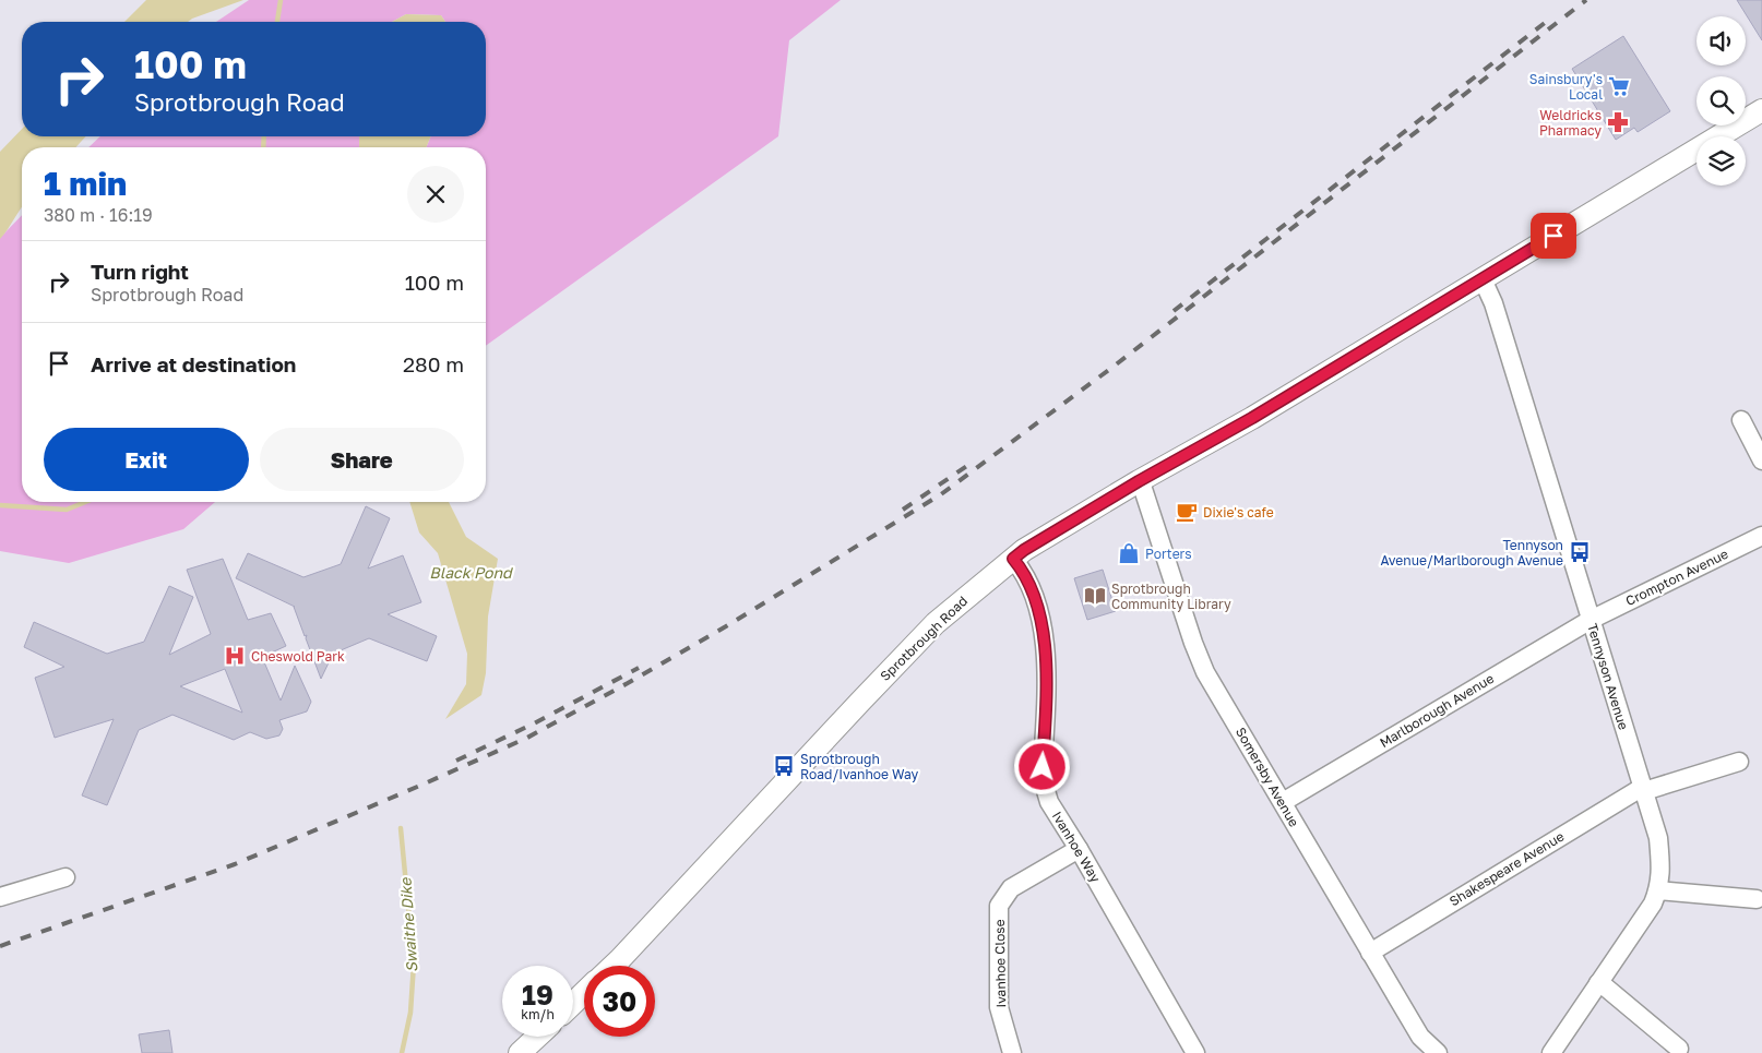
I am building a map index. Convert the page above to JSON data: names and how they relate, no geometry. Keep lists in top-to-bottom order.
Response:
{
  "streets": {
    "street": [
      "Crompton Avenue",
      "Sprotbrough Road",
      "Tennyson Avenue",
      "Marlborough Avenue",
      "Somersby Avenue",
      "Ivanhoe Way",
      "Shakespeare Avenue",
      "Ivanhoe Close"
    ]
  },
  "crossings": [
    ["Crompton Avenue", "Tennyson Avenue"],
    ["Crompton Avenue", "Marlborough Avenue"],
    ["Sprotbrough Road", "Tennyson Avenue"],
    ["Sprotbrough Road", "Somersby Avenue"],
    ["Sprotbrough Road", "Ivanhoe Way"],
    ["Tennyson Avenue", "Marlborough Avenue"],
    ["Tennyson Avenue", "Shakespeare Avenue"],
    ["Marlborough Avenue", "Somersby Avenue"],
    ["Somersby Avenue", "Shakespeare Avenue"],
    ["Ivanhoe Way", "Ivanhoe Close"]
  ],
  "water": ["Black Pond", "Swaithe Dike"],
  "places": {
    "supermarket": ["Sainsbury's Local"],
    "pharmacy": ["Weldricks Pharmacy"],
    "cafe": ["Dixie's cafe"],
    "bus stop": ["Tennyson Avenue/Marlborough Avenue", "Sprotbrough Road/Ivanhoe Way"],
    "shop": ["Porters"],
    "library": ["Sprotbrough Community Library"],
    "hospital": ["Cheswold Park"]
  },
  "page": {
    "turn": ["100 m", "Sprotbrough Road"],
    "heading": ["1 min", "380 m · 16:19"],
    "list": [
      {
        "name": "Turn right",
        "note": "Sprotbrough Road",
        "value": "100 m"
      },
      {
        "name": "Arrive at destination",
        "value": "280 m"
      }
    ],
    "buttons": ["Exit", "Share"],
    "speed": "19 km/h",
    "limit": "30"
  }
}
